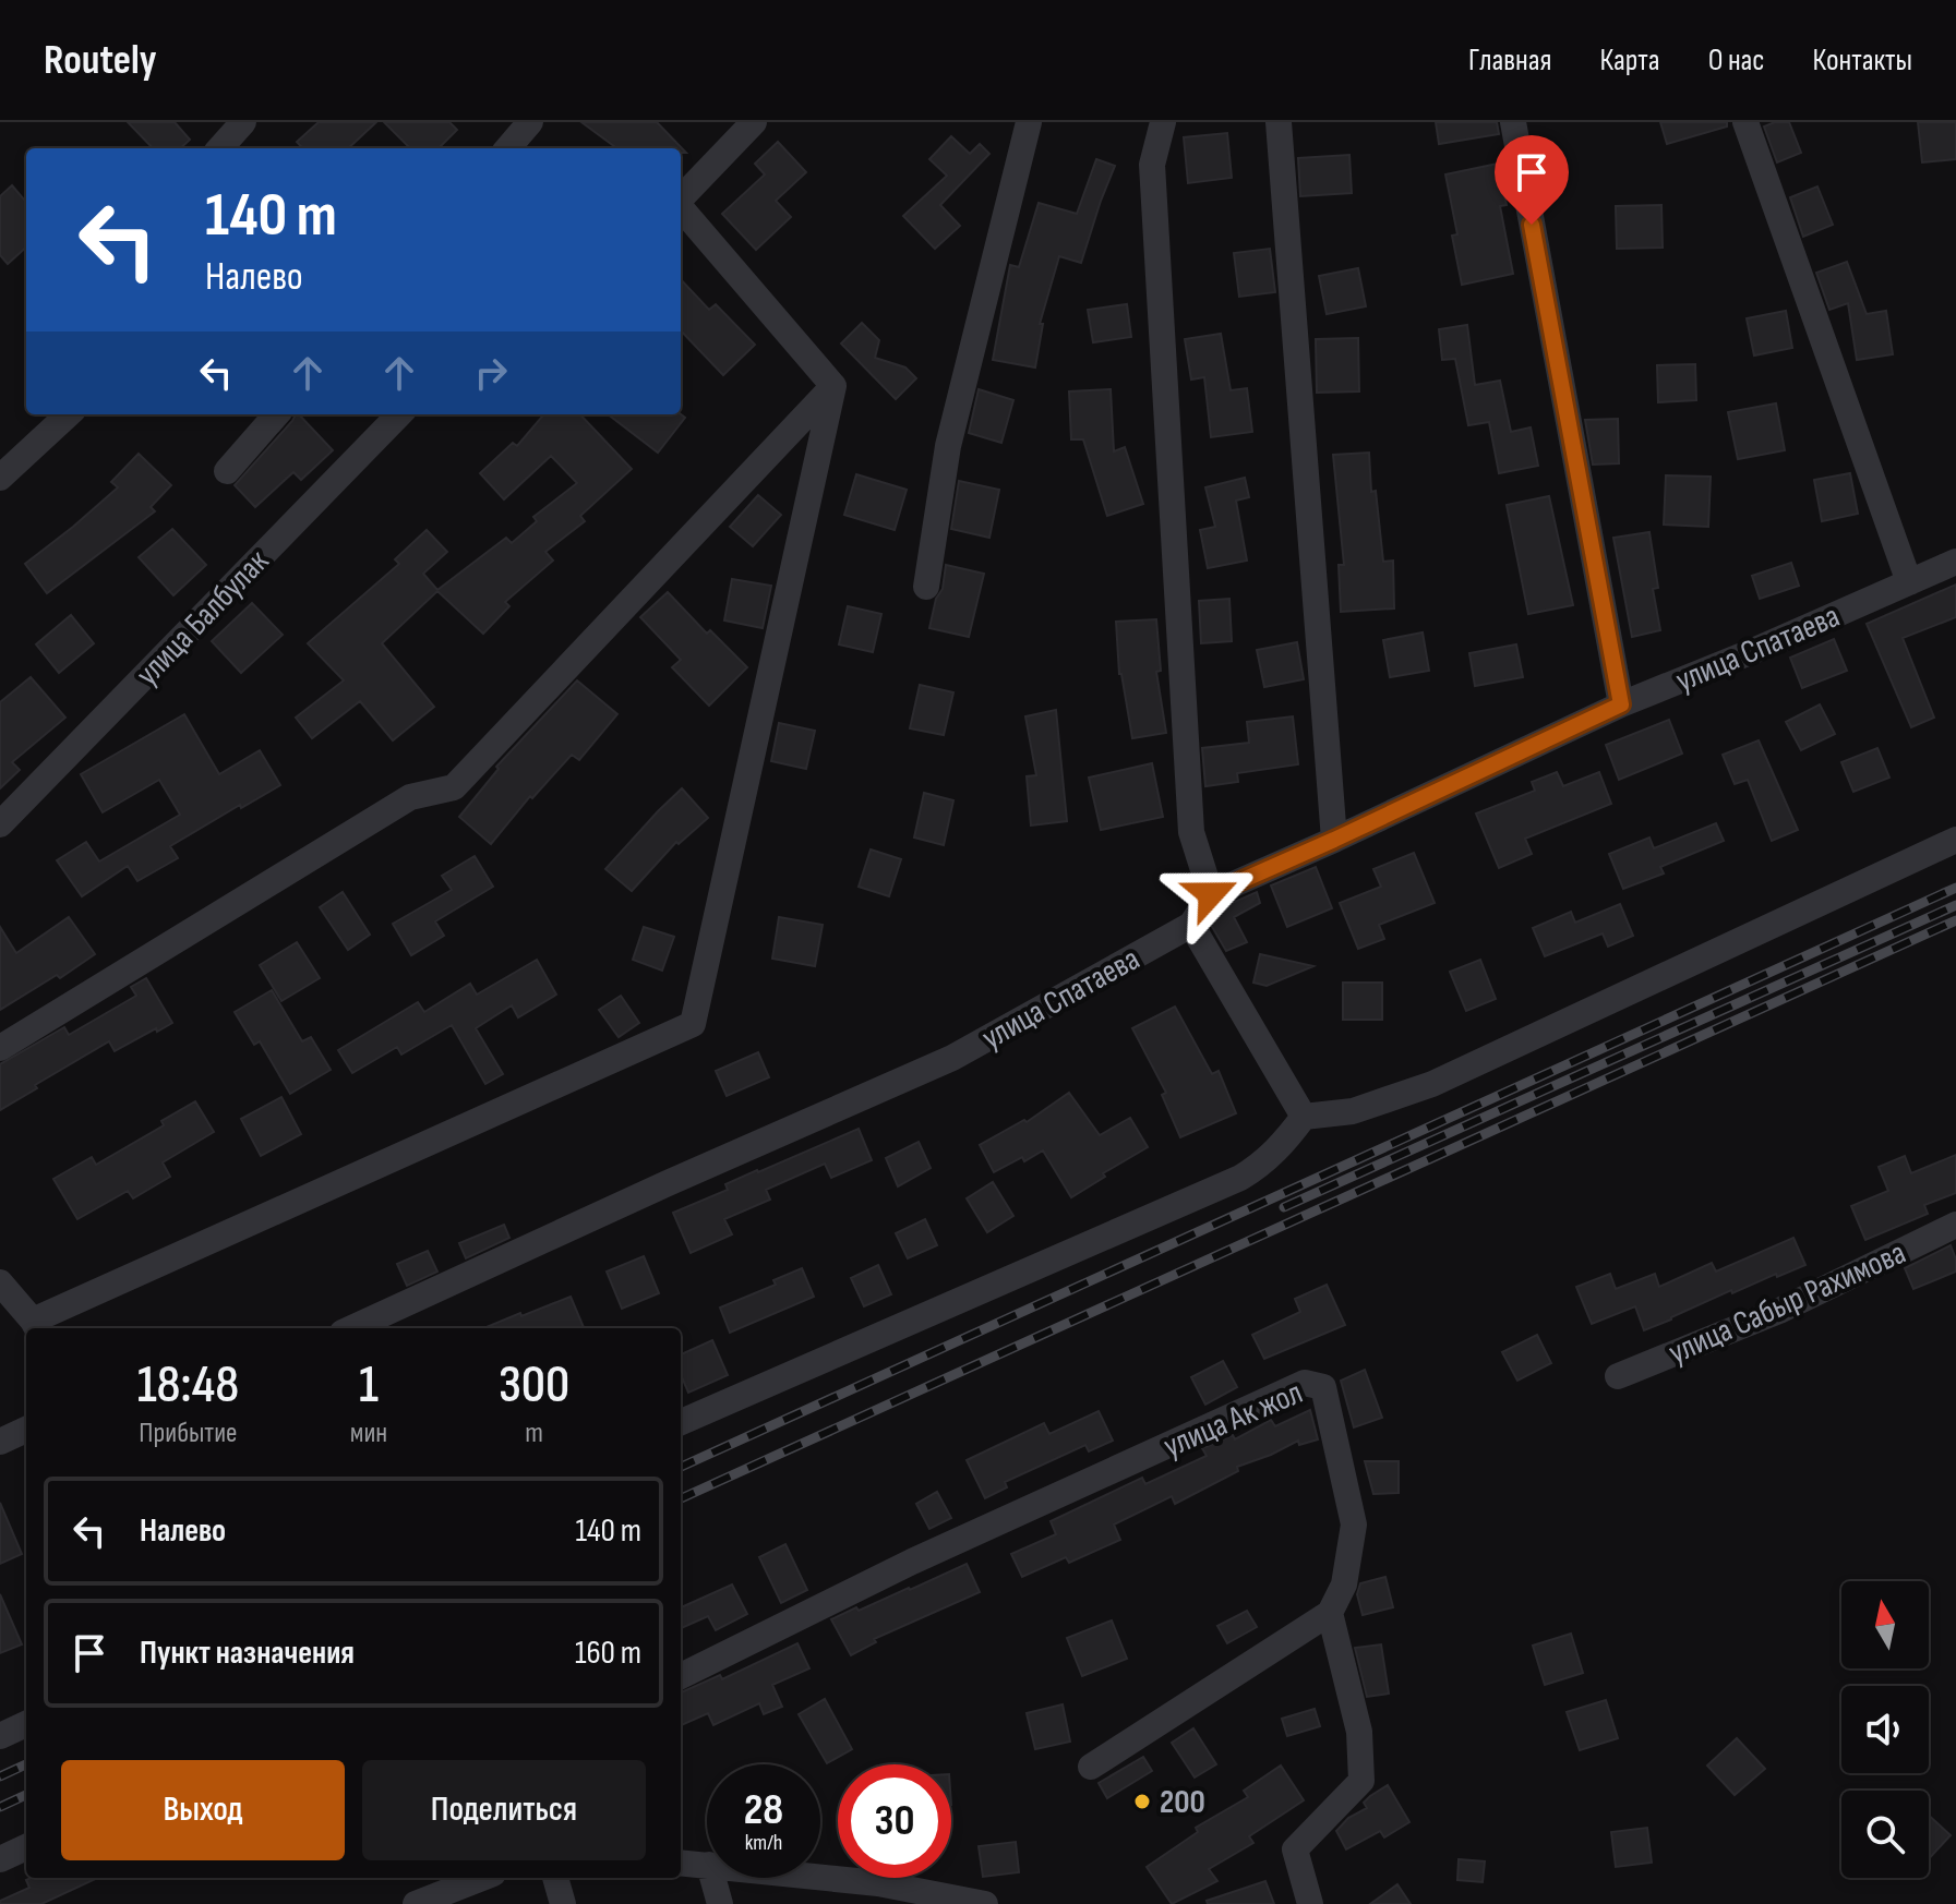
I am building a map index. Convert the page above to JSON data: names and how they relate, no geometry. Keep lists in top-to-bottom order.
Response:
{
  "streets": {
    "street": [
      "улица Балбулак",
      "улица Спатаева",
      "улица Сабыр Рахимова",
      "улица Ак жол"
    ]
  },
  "places": ["200"],
  "north": "top",
  "page": {
    "header": "Routely",
    "nav": [
      "Главная",
      "Карта",
      "О нас",
      "Контакты"
    ],
    "turn": ["140 m", "Налево"],
    "eta": [
      "18:48",
      "Прибытие",
      "1",
      "мин",
      "300",
      "m"
    ],
    "list": [
      {
        "name": "Налево",
        "value": "140 m"
      },
      {
        "name": "Пункт назначения",
        "value": "160 m"
      }
    ],
    "buttons": ["Выход", "Поделиться"],
    "speed": "28 km/h",
    "limit": "30"
  }
}
